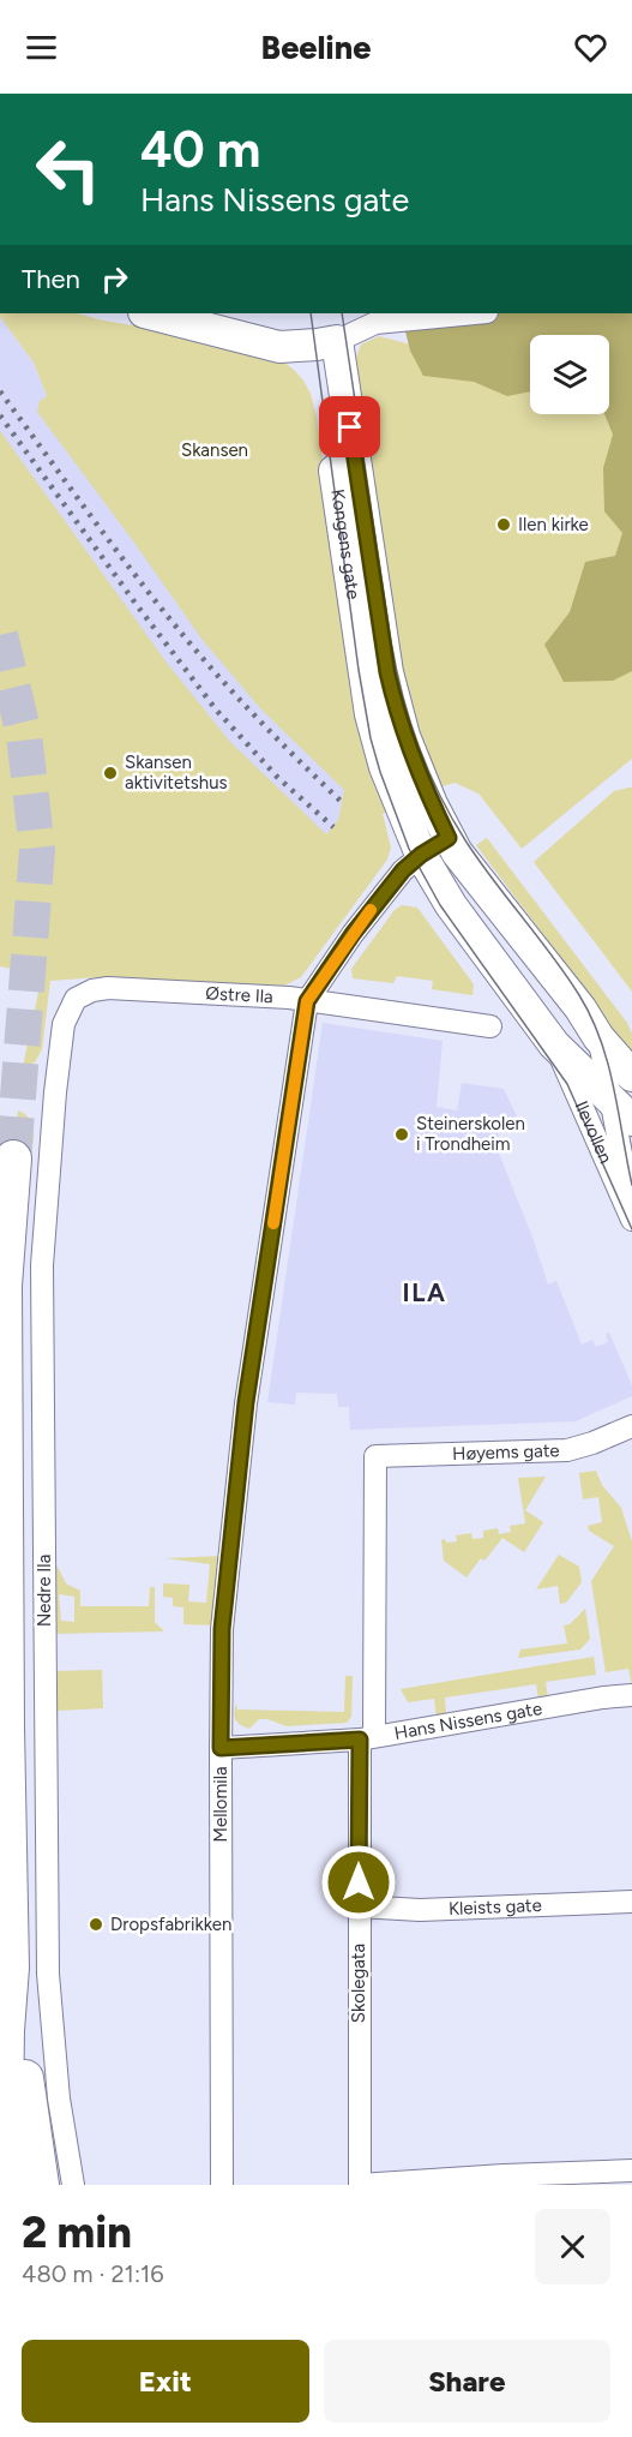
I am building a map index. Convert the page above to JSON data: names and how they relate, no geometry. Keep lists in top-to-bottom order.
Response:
{
  "streets": {
    "main road": ["Kongens gate", "Ilevollen"],
    "street": [
      "Østre Ila",
      "Høyems gate",
      "Nedre Ila",
      "Hans Nissens gate",
      "Mellomila",
      "Kleists gate",
      "Skolegata"
    ]
  },
  "crossings": [
    ["Kongens gate", "Ilevollen"],
    ["Kongens gate", "Mellomila"],
    ["Østre Ila", "Nedre Ila"],
    ["Østre Ila", "Mellomila"],
    ["Høyems gate", "Skolegata"],
    ["Hans Nissens gate", "Mellomila"],
    ["Hans Nissens gate", "Skolegata"],
    ["Kleists gate", "Skolegata"]
  ],
  "districts": ["ILA"],
  "parks": ["Skansen"],
  "places": [
    "Ilen kirke",
    "Skansen aktivitetshus",
    "Steinerskolen i Trondheim",
    "Dropsfabrikken"
  ],
  "page": {
    "header": "Beeline",
    "turn": ["40 m", "Hans Nissens gate"],
    "then": "Then",
    "heading": ["2 min", "480 m · 21:16"],
    "buttons": ["Exit", "Share"]
  }
}
